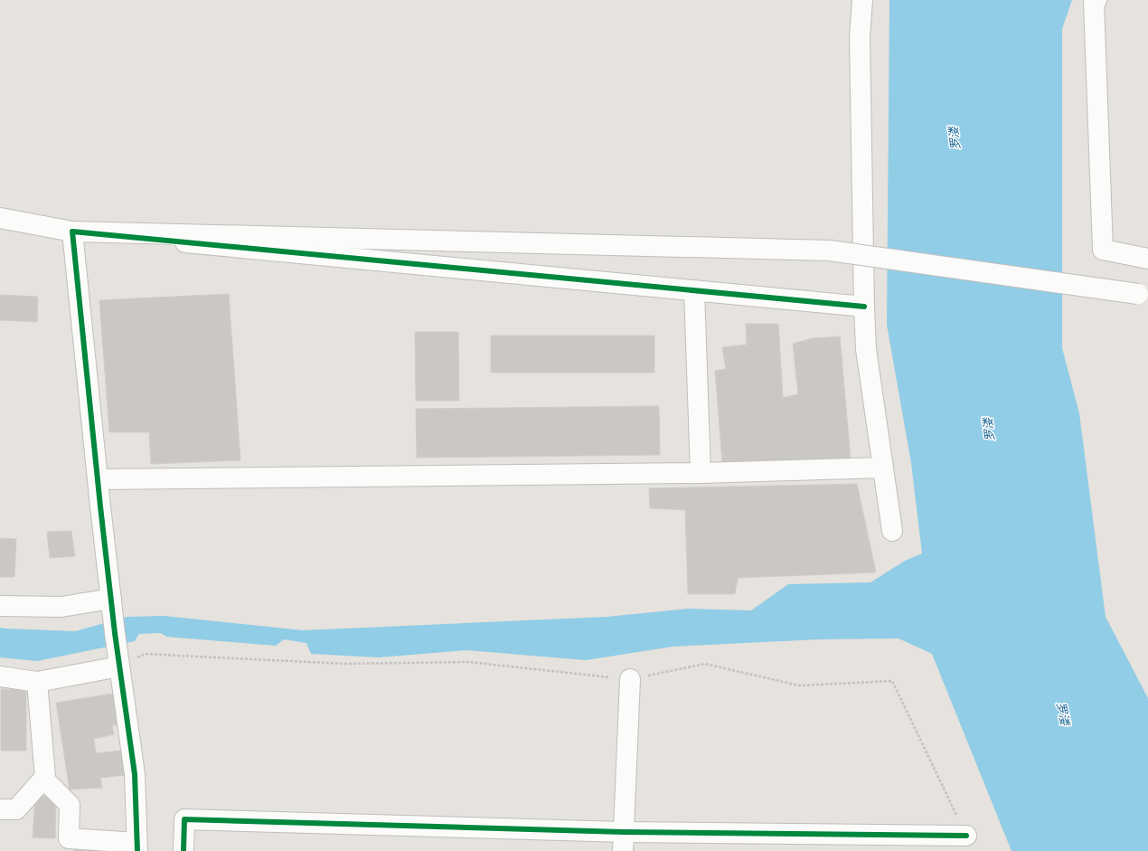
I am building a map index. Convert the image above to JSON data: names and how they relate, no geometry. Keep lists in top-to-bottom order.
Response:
{
  "water": ["罗溇"]
}
